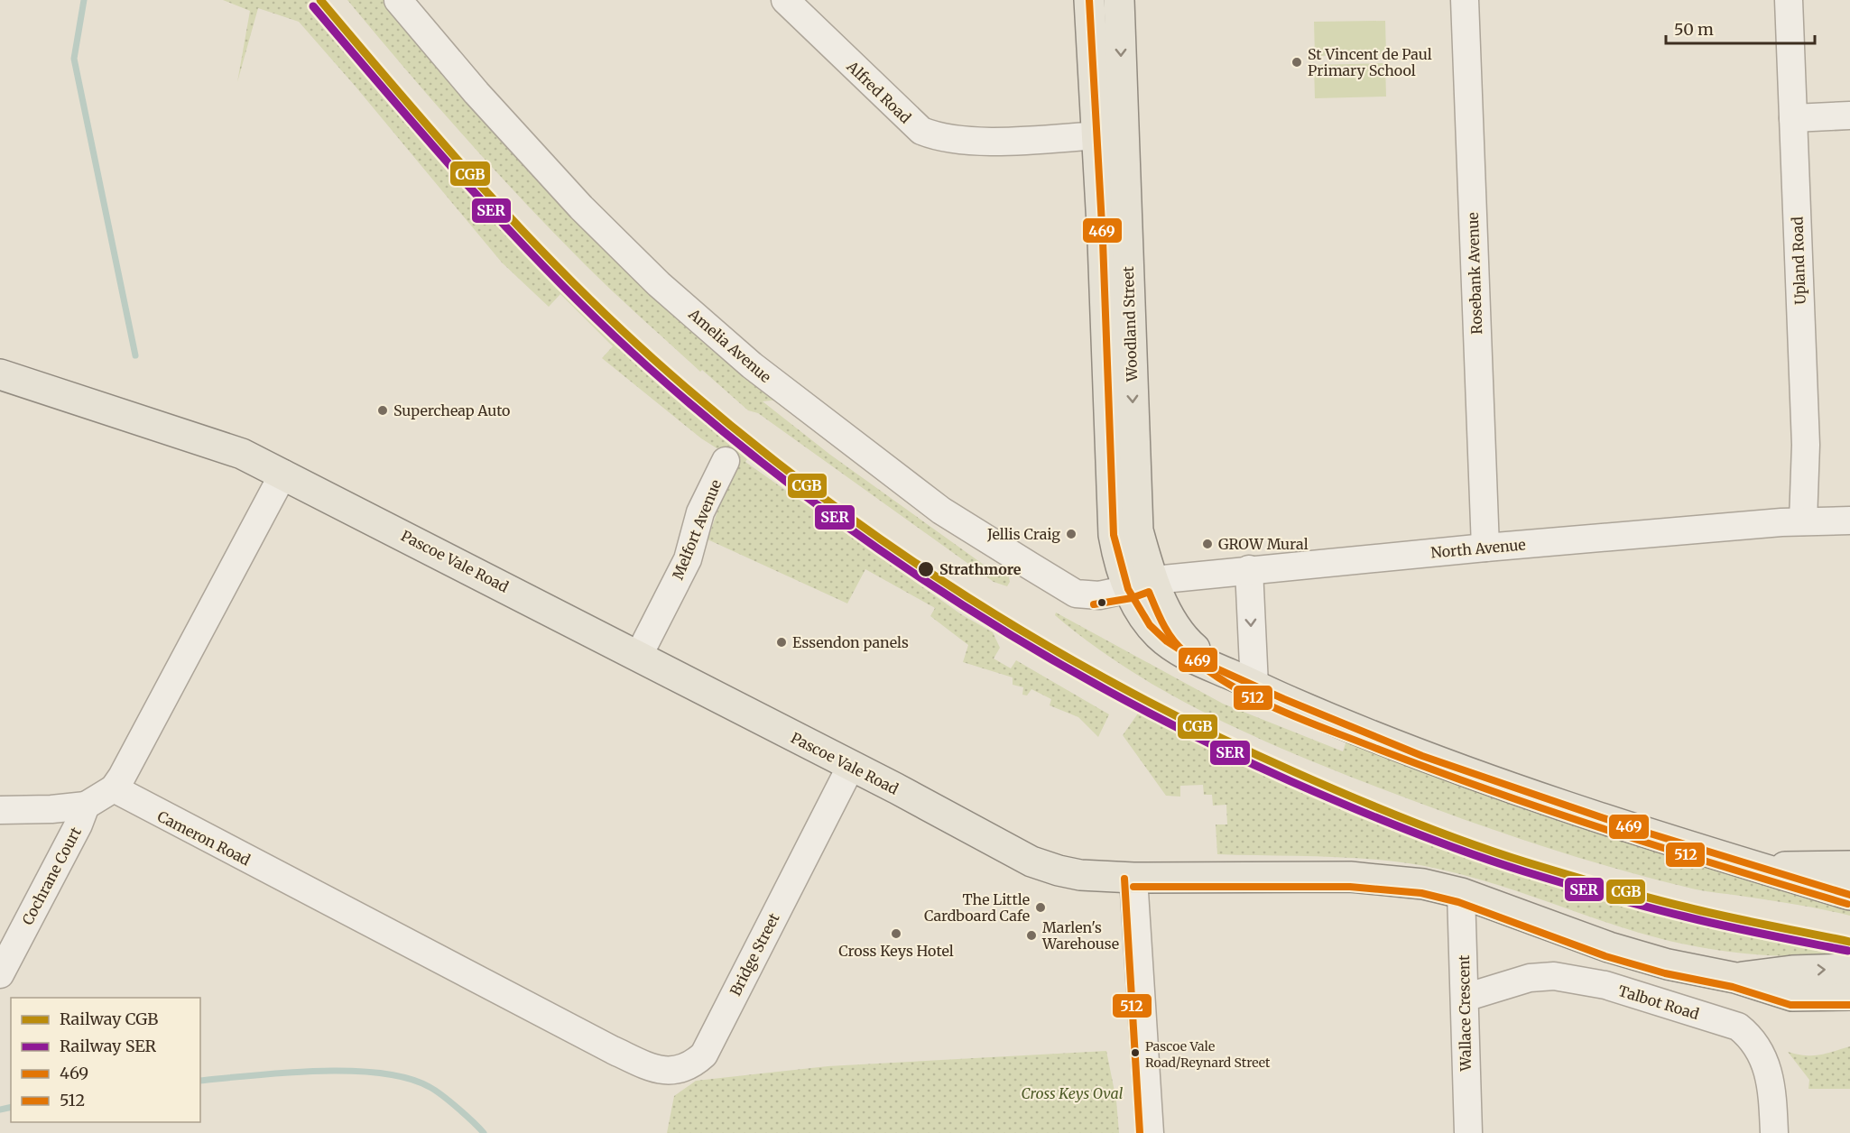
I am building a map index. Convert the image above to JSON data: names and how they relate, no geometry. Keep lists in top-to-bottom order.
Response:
{
  "streets": {
    "main road": ["Woodland Street", "Pascoe Vale Road"],
    "street": [
      "Alfred Road",
      "Upland Road",
      "Rosebank Avenue",
      "Amelia Avenue",
      "Melfort Avenue",
      "North Avenue",
      "Cameron Road",
      "Cochrane Court",
      "Bridge Street",
      "Talbot Road",
      "Wallace Crescent"
    ]
  },
  "crossings": [
    ["Alfred Road", "Woodland Street"],
    ["Upland Road", "North Avenue"],
    ["Rosebank Avenue", "North Avenue"],
    ["Woodland Street", "Amelia Avenue"],
    ["Woodland Street", "North Avenue"],
    ["Amelia Avenue", "North Avenue"],
    ["Melfort Avenue", "Pascoe Vale Road"],
    ["Pascoe Vale Road", "Bridge Street"],
    ["Pascoe Vale Road", "Wallace Crescent"],
    ["Cameron Road", "Bridge Street"],
    ["Talbot Road", "Wallace Crescent"]
  ],
  "parks": ["Cross Keys Oval"],
  "places": [
    "St Vincent de Paul Primary School",
    "Supercheap Auto",
    "Jellis Craig",
    "GROW Mural",
    "Strathmore",
    "Essendon panels",
    "The Little Cardboard Cafe",
    "Cross Keys Hotel",
    "Marlen's Warehouse",
    "Pascoe Vale Road/Reynard Street"
  ],
  "lines": [
    "rail line CGB",
    "transit line 469",
    "rail line SER",
    "transit line 512"
  ],
  "legend": [
    "Railway CGB",
    "Railway SER",
    "469",
    "512"
  ],
  "scale_bar": "50 m"
}
